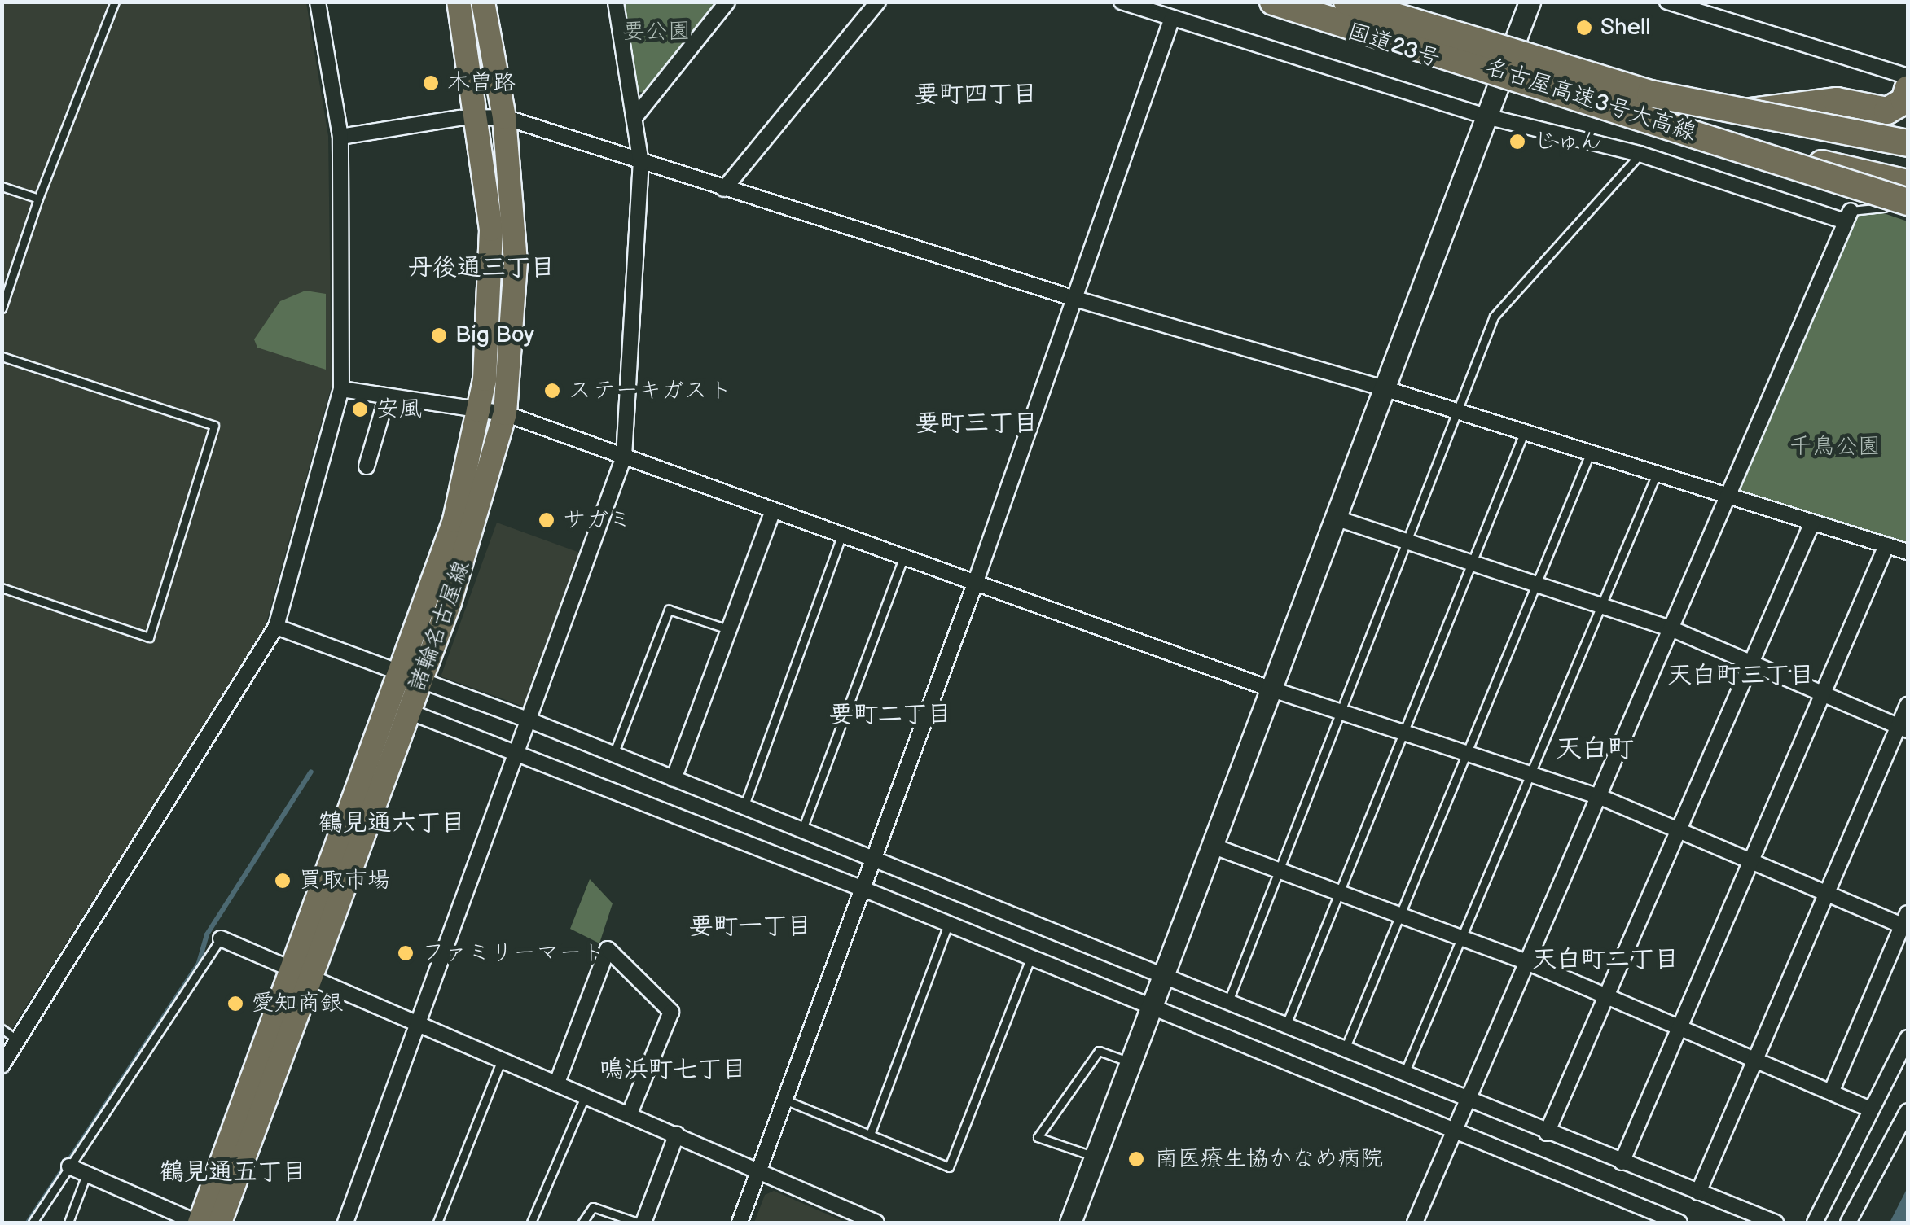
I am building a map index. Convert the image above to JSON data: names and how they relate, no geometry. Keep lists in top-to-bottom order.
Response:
{
  "streets": {
    "highway": ["国道23号", "名古屋高速3号大高線"],
    "main road": ["諸輪名古屋線"]
  },
  "districts": [
    "要町四丁目",
    "丹後通三丁目",
    "要町三丁目",
    "天白町三丁目",
    "要町二丁目",
    "天白町",
    "鶴見通六丁目",
    "要町一丁目",
    "天白町二丁目",
    "鳴浜町七丁目",
    "鶴見通五丁目"
  ],
  "parks": ["要公園", "千鳥公園"],
  "places": [
    "Shell",
    "木曽路",
    "じゅん",
    "Big Boy",
    "ステーキガスト",
    "安風",
    "サガミ",
    "買取市場",
    "ファミリーマート",
    "愛知商銀",
    "南医療生協かなめ病院"
  ]
}
